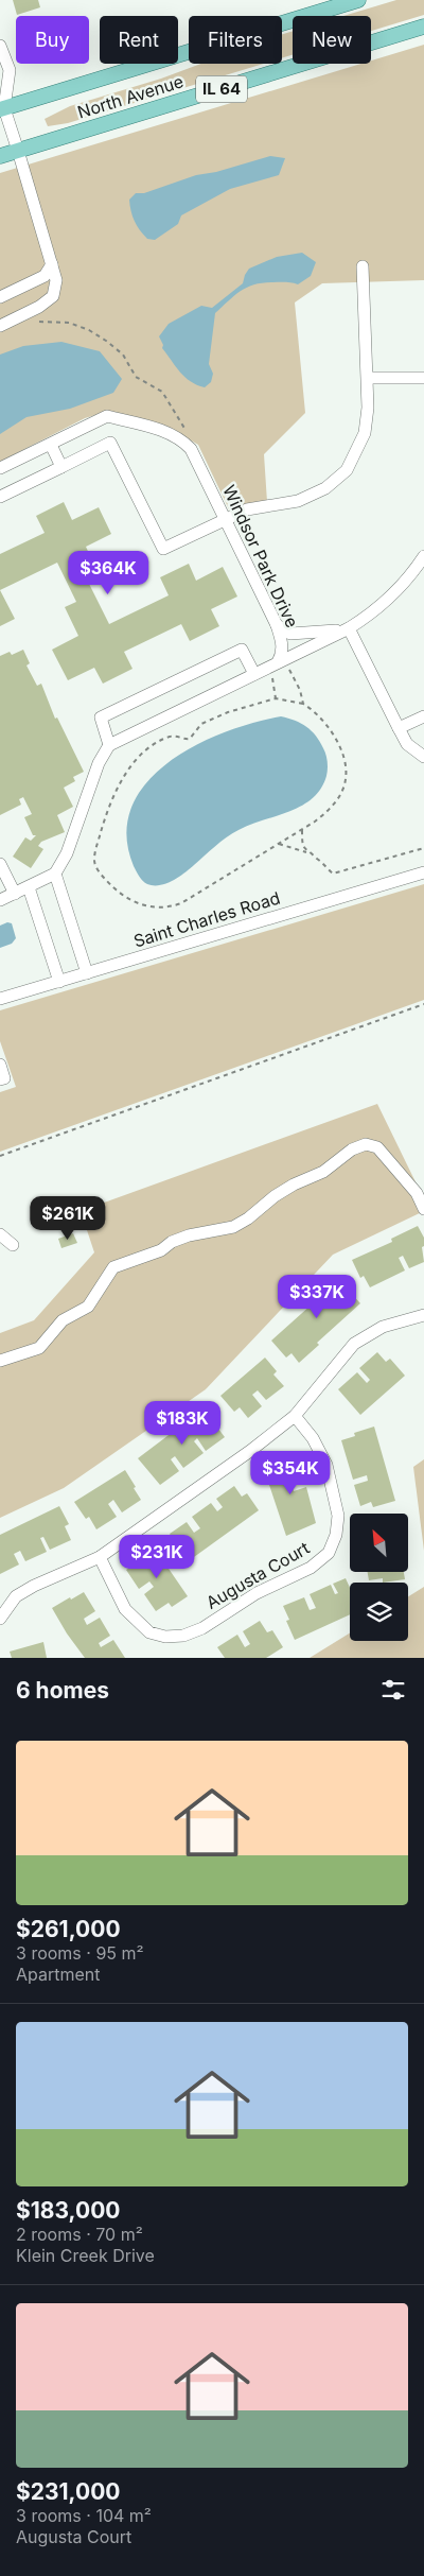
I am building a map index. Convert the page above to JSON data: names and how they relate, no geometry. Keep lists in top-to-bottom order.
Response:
{
  "streets": {
    "main road": ["IL 64", "North Avenue"],
    "street": ["Windsor Park Drive", "Saint Charles Road", "Augusta Court"]
  },
  "north": "top left",
  "page": {
    "chip": [
      "Buy",
      "Rent",
      "Filters",
      "New"
    ],
    "price": [
      "$364K",
      "$261K",
      "$337K",
      "$183K",
      "$354K",
      "$231K"
    ],
    "heading": "6 homes",
    "list": [
      {
        "name": "$261,000",
        "note": "3 rooms · 95 m² · Apartment"
      },
      {
        "name": "$183,000",
        "note": "2 rooms · 70 m² · Klein Creek Drive"
      },
      {
        "name": "$231,000",
        "note": "3 rooms · 104 m² · Augusta Court"
      }
    ]
  }
}
